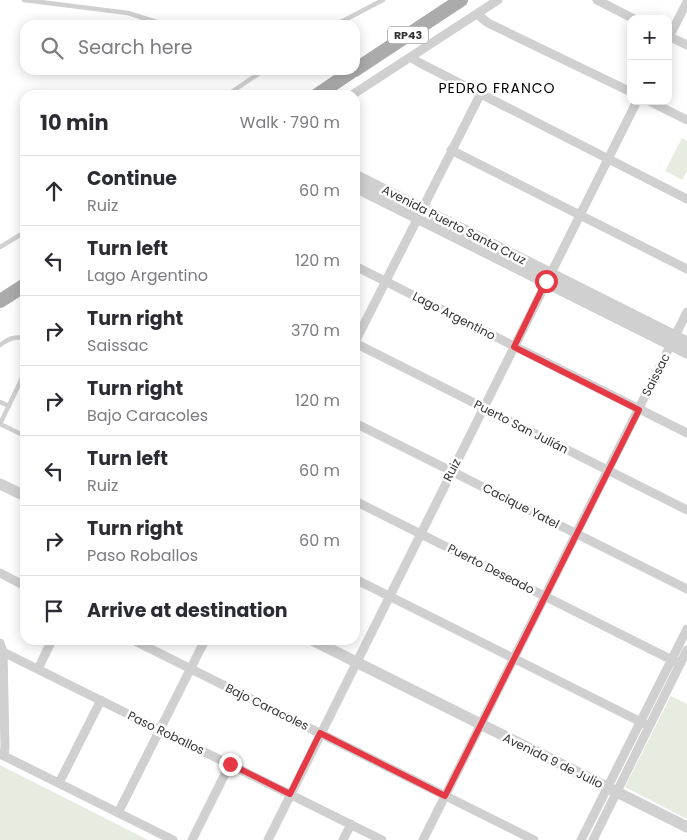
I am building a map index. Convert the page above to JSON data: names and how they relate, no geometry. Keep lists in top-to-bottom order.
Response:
{
  "streets": {
    "main road": ["RP43"],
    "street": [
      "Avenida Puerto Santa Cruz",
      "Lago Argentino",
      "Saissac",
      "Puerto San Julián",
      "Ruiz",
      "Cacique Yatel",
      "Puerto Deseado",
      "Bajo Caracoles",
      "Paso Roballos",
      "Avenida 9 de Julio"
    ]
  },
  "crossings": [
    ["Avenida Puerto Santa Cruz", "Saissac"],
    ["Avenida Puerto Santa Cruz", "Ruiz"],
    ["Lago Argentino", "Saissac"],
    ["Lago Argentino", "Ruiz"],
    ["Saissac", "Puerto San Julián"],
    ["Saissac", "Cacique Yatel"],
    ["Saissac", "Puerto Deseado"],
    ["Saissac", "Bajo Caracoles"],
    ["Saissac", "Avenida 9 de Julio"],
    ["Puerto San Julián", "Ruiz"],
    ["Ruiz", "Cacique Yatel"],
    ["Ruiz", "Puerto Deseado"],
    ["Ruiz", "Bajo Caracoles"],
    ["Ruiz", "Paso Roballos"],
    ["Ruiz", "Avenida 9 de Julio"]
  ],
  "districts": ["PEDRO FRANCO"],
  "page": {
    "map_buttons": ["+", "−"],
    "search": "Search here",
    "heading": ["10 min", "Walk · 790 m"],
    "list": [
      ["Continue", "Ruiz", "60 m"],
      ["Turn left", "Lago Argentino", "120 m"],
      ["Turn right", "Saissac", "370 m"],
      ["Turn right", "Bajo Caracoles", "120 m"],
      ["Turn left", "Ruiz", "60 m"],
      ["Turn right", "Paso Roballos", "60 m"],
      "Arrive at destination"
    ]
  }
}
